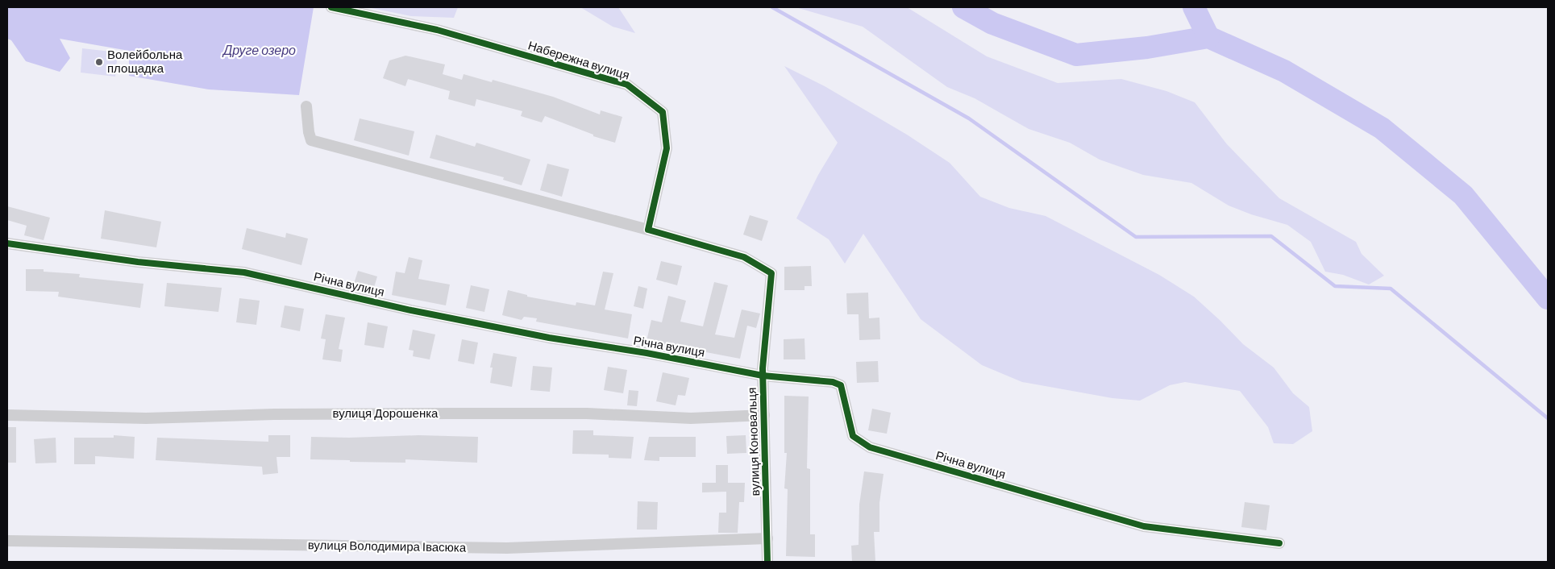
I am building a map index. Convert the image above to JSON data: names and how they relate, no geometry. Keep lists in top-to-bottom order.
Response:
{
  "streets": {
    "street": [
      "Набережна вулиця",
      "Річна вулиця",
      "вулиця Дорошенка",
      "вулиця Коновальця",
      "вулиця Володимира Івасюка"
    ]
  },
  "crossings": [
    ["Набережна вулиця", "вулиця Коновальця"],
    ["Річна вулиця", "вулиця Коновальця"],
    ["вулиця Дорошенка", "вулиця Коновальця"],
    ["вулиця Коновальця", "вулиця Володимира Івасюка"]
  ],
  "water": ["Друге озеро"],
  "places": ["Волейбольна площадка"]
}
